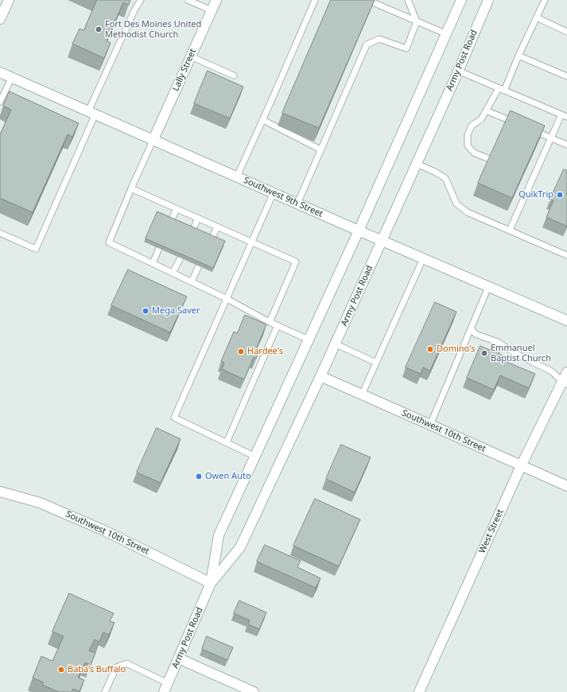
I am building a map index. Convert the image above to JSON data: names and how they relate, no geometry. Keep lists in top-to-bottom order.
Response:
{
  "streets": {
    "main road": [
      "Army Post Road",
      "Lally Street",
      "Southwest 9th Street",
      "Southwest 10th Street",
      "West Street"
    ]
  },
  "crossings": [
    ["Army Post Road", "Southwest 9th Street"],
    ["Army Post Road", "Southwest 10th Street"],
    ["Lally Street", "Southwest 9th Street"],
    ["Southwest 10th Street", "West Street"]
  ],
  "places": [
    "Fort Des Moines United Methodist Church",
    "QuikTrip",
    "Mega Saver",
    "Domino's",
    "Hardee's",
    "Emmanuel Baptist Church",
    "Owen Auto",
    "Baba’s Buffalo"
  ]
}
